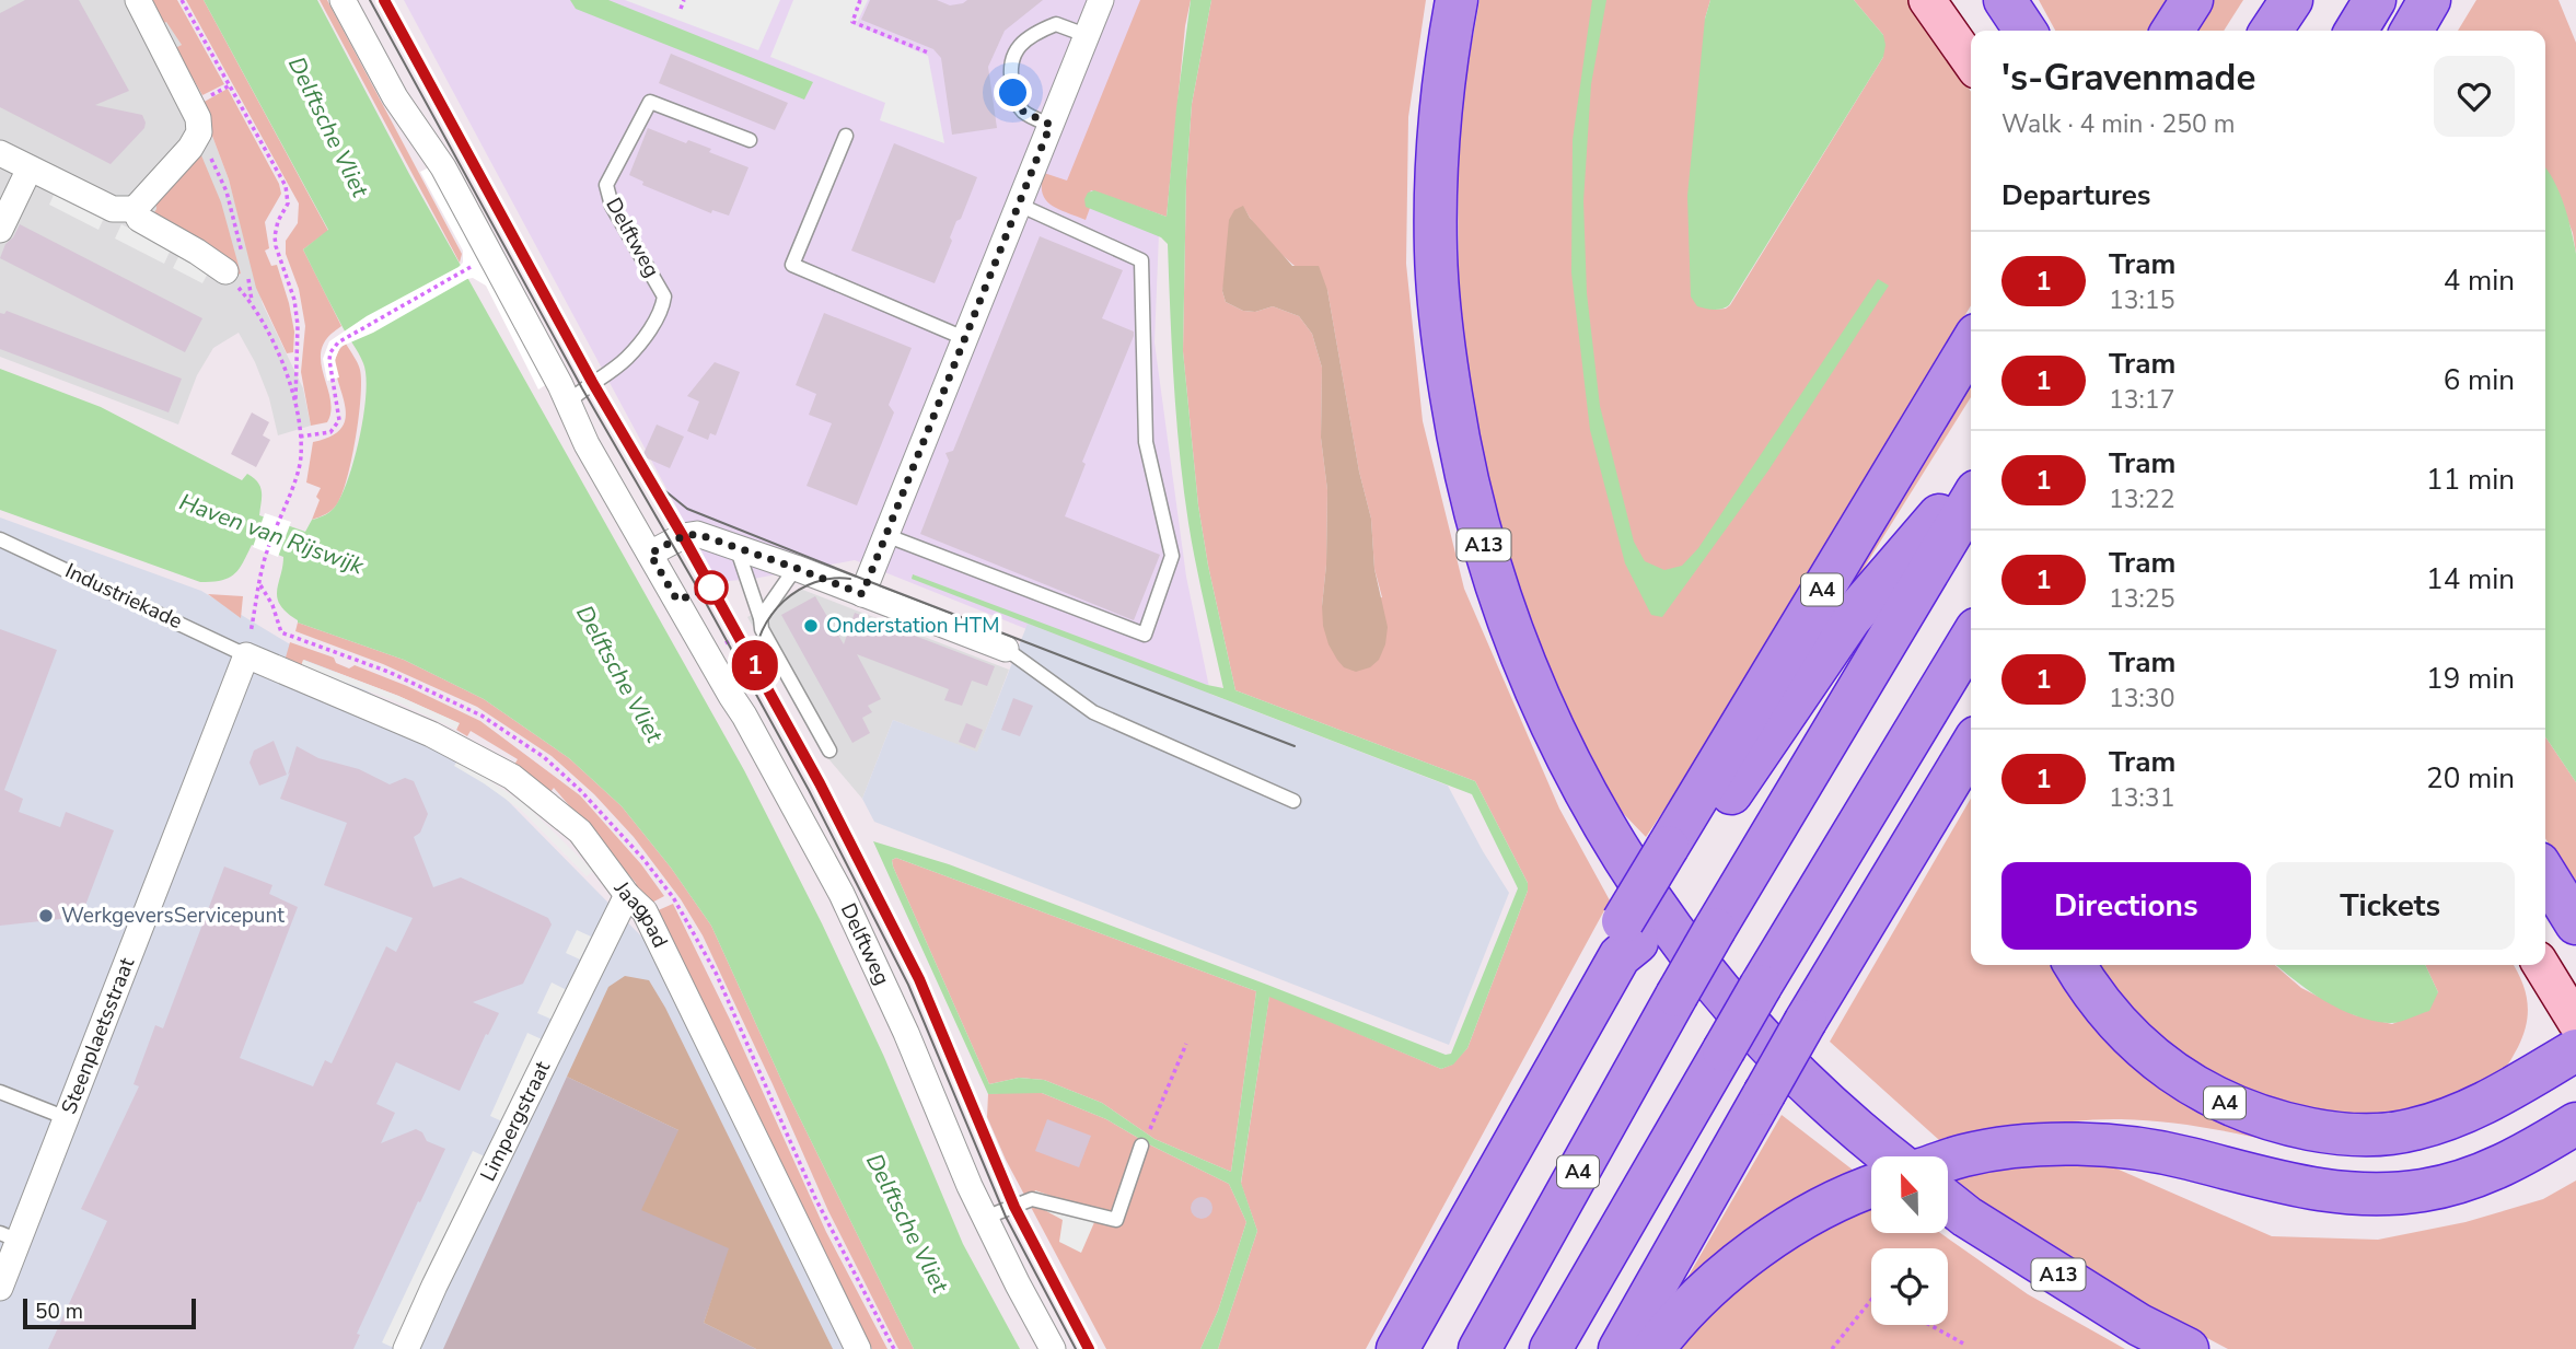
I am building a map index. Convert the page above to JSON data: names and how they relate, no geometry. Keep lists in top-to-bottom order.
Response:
{
  "streets": {
    "highway": ["A13", "A4"],
    "street": [
      "Delftweg",
      "Jaagpad",
      "Steenplaetsstraat",
      "Limpergstraat"
    ],
    "lane": ["Industriekade"]
  },
  "crossings": [
    ["Industriekade", "Jaagpad"],
    ["Industriekade", "Steenplaetsstraat"],
    ["Jaagpad", "Steenplaetsstraat"],
    ["Jaagpad", "Limpergstraat"]
  ],
  "water": ["Delftsche Vliet", "Haven van Rijswijk"],
  "places": ["Onderstation HTM", "WerkgeversServicepunt"],
  "lines": ["tram line 1"],
  "scale_bar": "50 m",
  "north": "top",
  "page": {
    "on_map": "1",
    "heading": [
      ["'s-Gravenmade", "Walk · 4 min · 250 m"],
      "Departures"
    ],
    "list": [
      {
        "mark": "1",
        "name": "Tram",
        "note": "13:15",
        "value": "4 min"
      },
      {
        "mark": "1",
        "name": "Tram",
        "note": "13:17",
        "value": "6 min"
      },
      {
        "mark": "1",
        "name": "Tram",
        "note": "13:22",
        "value": "11 min"
      },
      {
        "mark": "1",
        "name": "Tram",
        "note": "13:25",
        "value": "14 min"
      },
      {
        "mark": "1",
        "name": "Tram",
        "note": "13:30",
        "value": "19 min"
      },
      {
        "mark": "1",
        "name": "Tram",
        "note": "13:31",
        "value": "20 min"
      }
    ],
    "buttons": ["Directions", "Tickets"],
    "scale": "50 m"
  }
}
